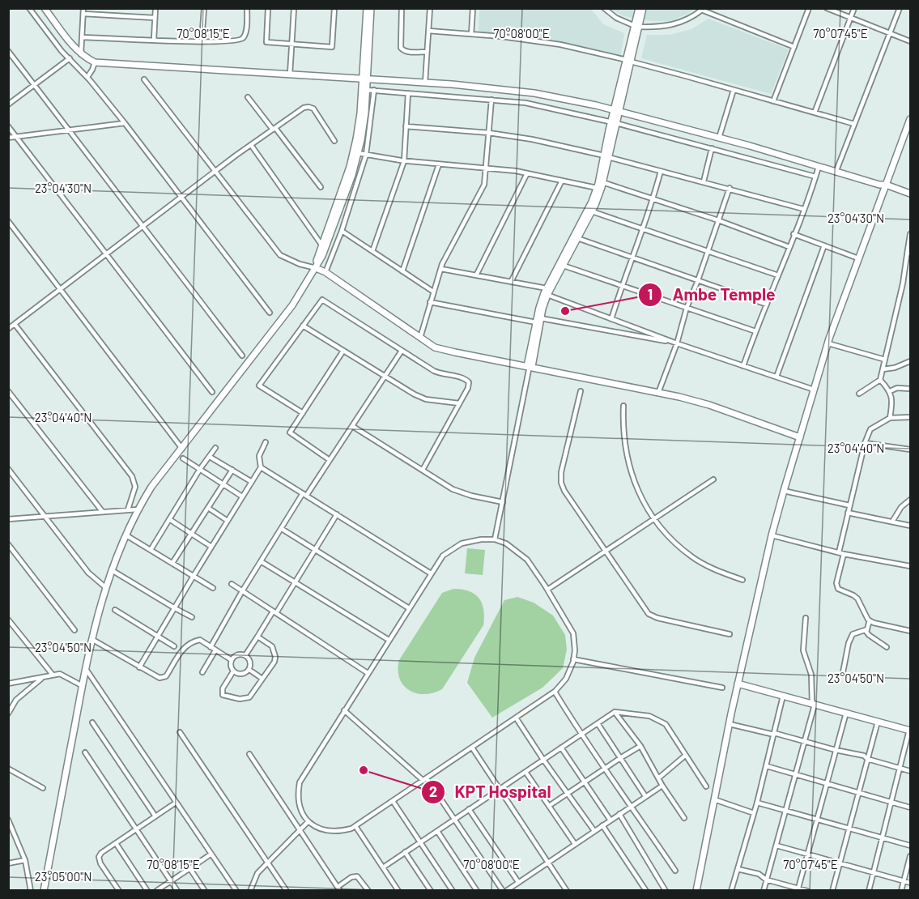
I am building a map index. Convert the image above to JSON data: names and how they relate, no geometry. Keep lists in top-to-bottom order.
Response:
{
  "places": ["Ambe Temple", "KPT Hospital"],
  "coordinates": [
    "70°08'15\"E",
    "70°08'00\"E",
    "70°07'45\"E",
    "23°04'30\"N",
    "23°04'40\"N",
    "23°04'50\"N",
    "23°05'00\"N"
  ]
}
